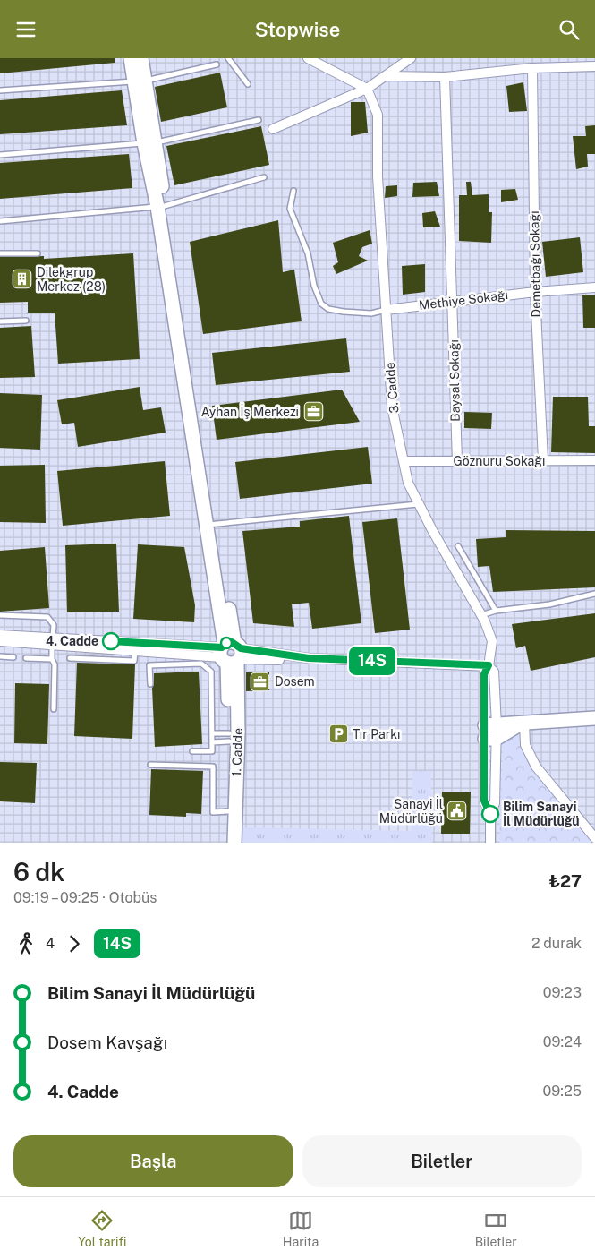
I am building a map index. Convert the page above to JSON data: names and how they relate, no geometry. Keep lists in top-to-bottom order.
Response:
{
  "streets": {
    "street": [
      "Demetbağı Sokağı",
      "Methiye Sokağı",
      "Baysal Sokağı",
      "3. Cadde",
      "Göznuru Sokağı",
      "1. Cadde"
    ]
  },
  "crossings": [
    ["Demetbağı Sokağı", "Methiye Sokağı"],
    ["Demetbağı Sokağı", "Göznuru Sokağı"],
    ["Methiye Sokağı", "Baysal Sokağı"],
    ["Methiye Sokağı", "3. Cadde"],
    ["Baysal Sokağı", "Göznuru Sokağı"],
    ["3. Cadde", "Göznuru Sokağı"]
  ],
  "places": {
    "building": ["Dilekgrup Merkez (28)"],
    "office": ["Ayhan İş Merkezi", "Dosem"],
    "other": ["4. Cadde", "Bilim Sanayi İl Müdürlüğü"],
    "parking": ["Tır Parkı"],
    "public building": ["Sanayi İl Müdürlüğü"]
  },
  "lines": ["bus line 14S"],
  "page": {
    "header": "Stopwise",
    "on_map": "14S",
    "heading": ["6 dk", "09:19 – 09:25 · Otobüs", "₺27"],
    "legs": ["4", "14S", "2 durak"],
    "list": [
      {
        "name": "Bilim Sanayi İl Müdürlüğü",
        "value": "09:23"
      },
      {
        "name": "Dosem Kavşağı",
        "value": "09:24"
      },
      {
        "name": "4. Cadde",
        "value": "09:25"
      }
    ],
    "buttons": ["Başla", "Biletler"],
    "tabs": ["Yol tarifi", "Harita", "Biletler"]
  }
}
